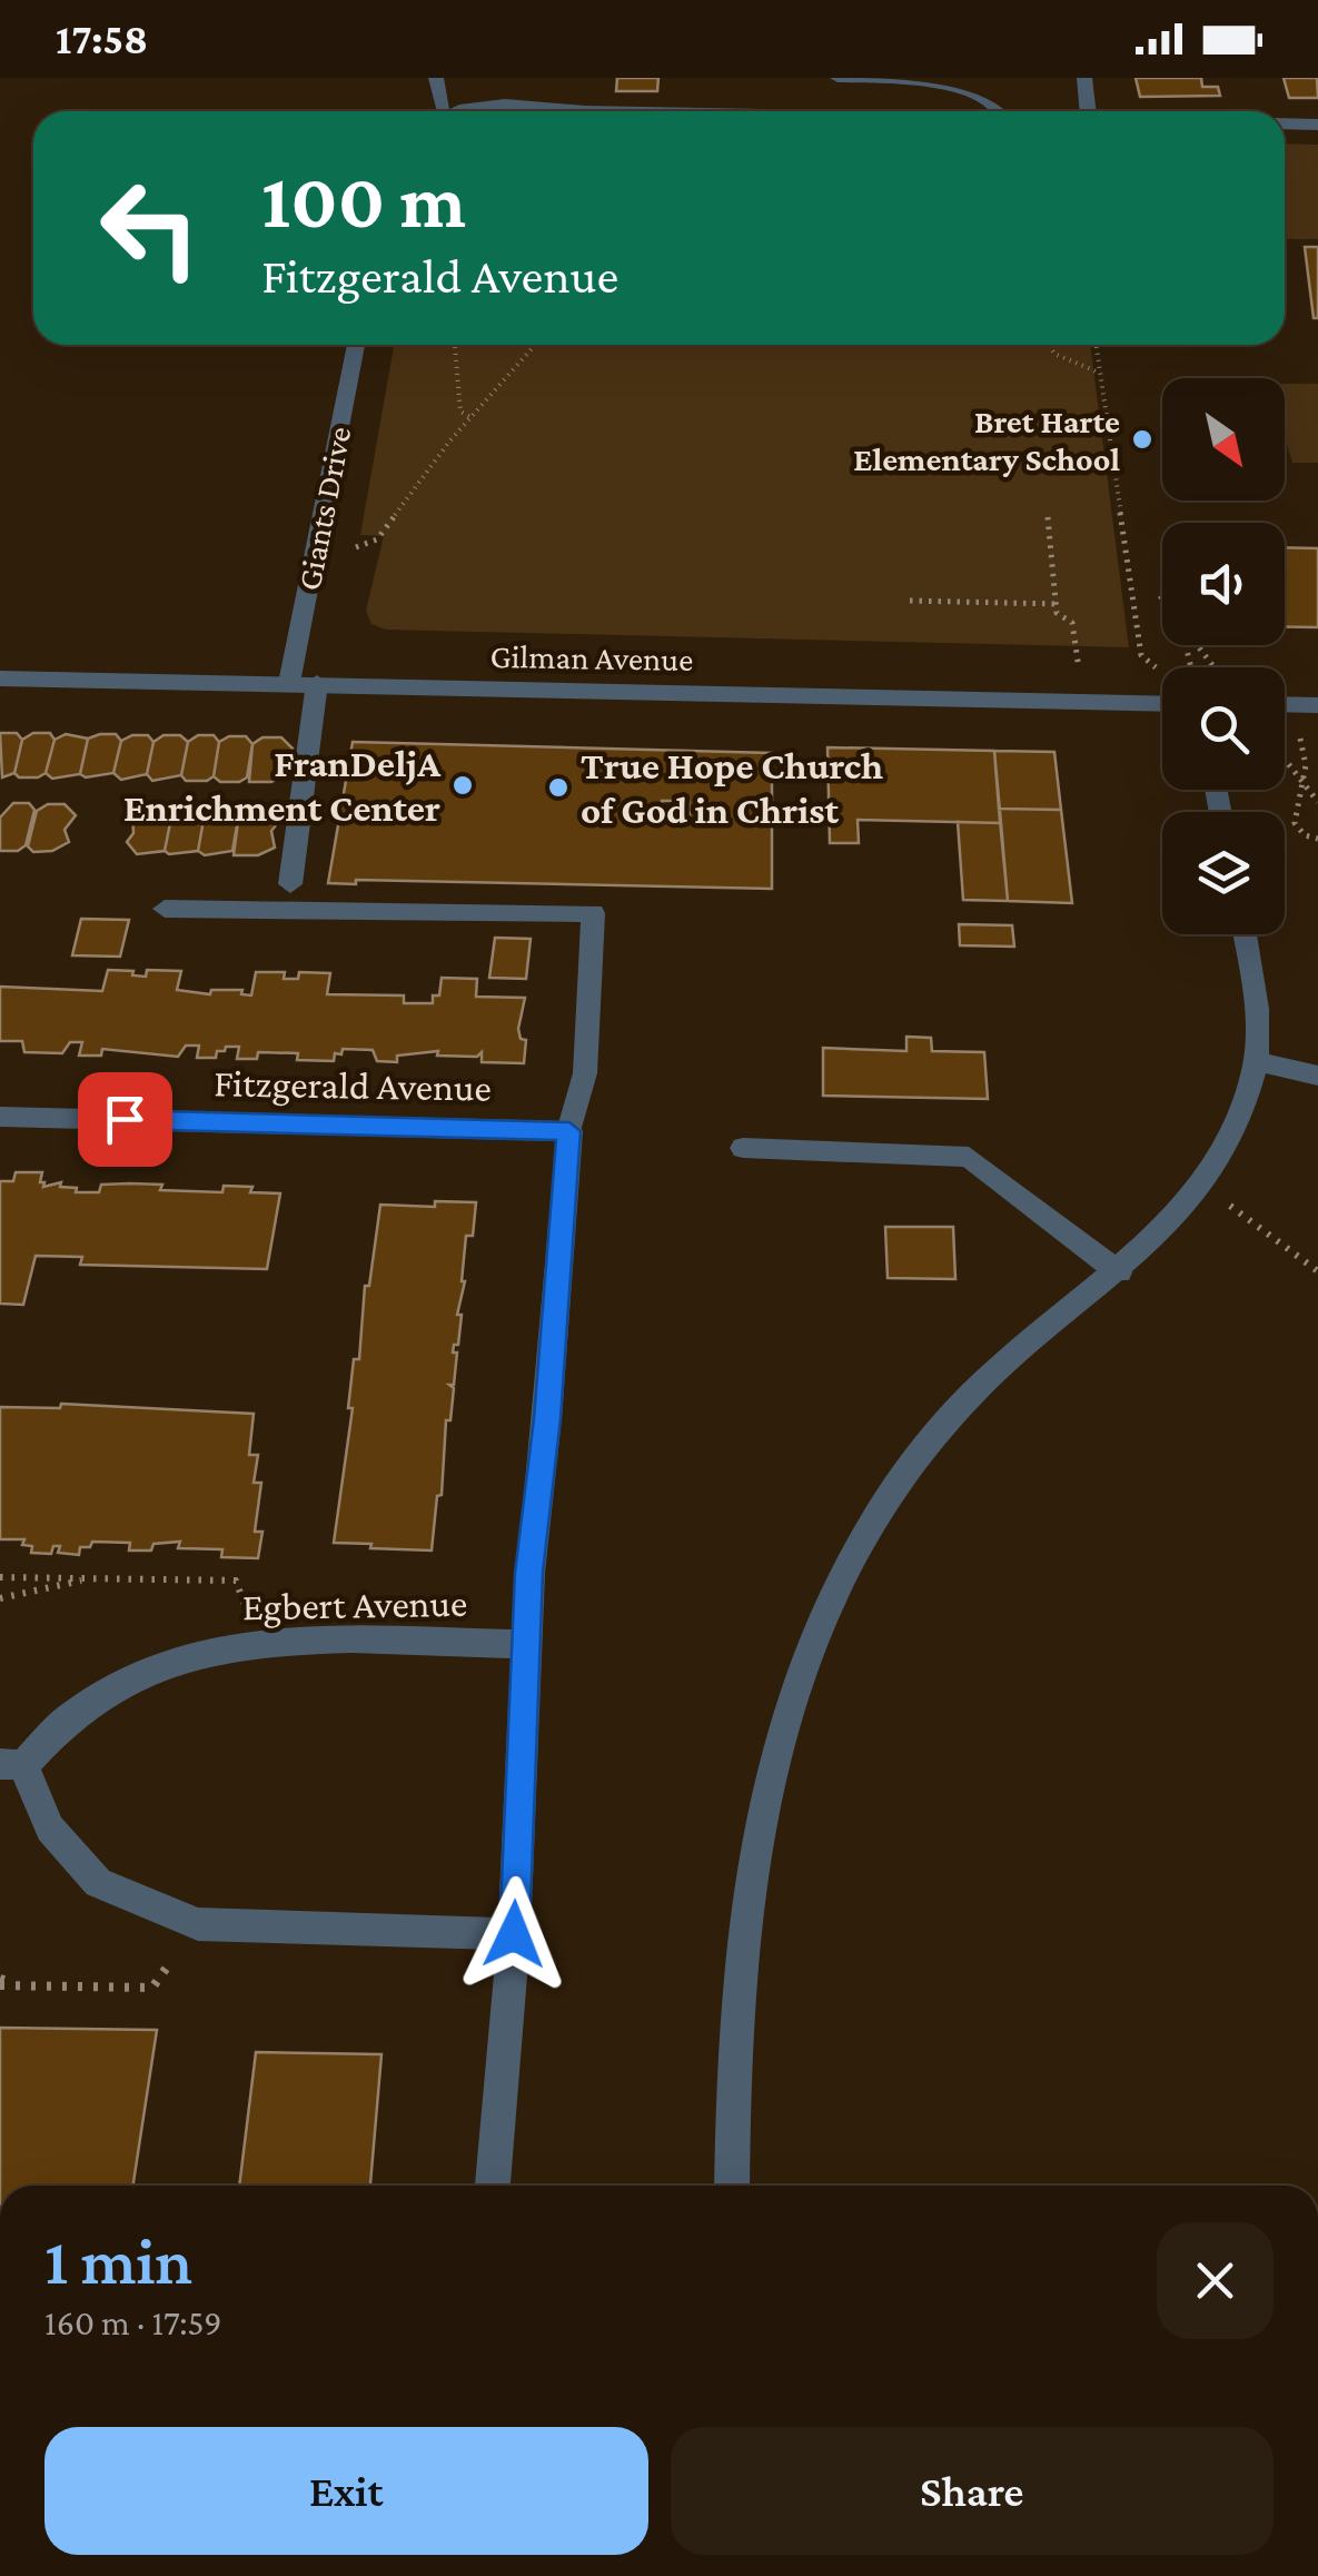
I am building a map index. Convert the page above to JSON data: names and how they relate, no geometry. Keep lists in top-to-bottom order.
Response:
{
  "streets": {
    "street": [
      "Giants Drive",
      "Gilman Avenue",
      "Fitzgerald Avenue",
      "Egbert Avenue"
    ]
  },
  "crossings": [
    ["Giants Drive", "Gilman Avenue"]
  ],
  "places": ["Bret Harte Elementary School", "FranDeljA Enrichment Center", "True Hope Church of God in Christ"],
  "north": "bottom right",
  "page": {
    "status": "17:58",
    "turn": ["100 m", "Fitzgerald Avenue"],
    "heading": ["1 min", "160 m · 17:59"],
    "buttons": ["Exit", "Share"]
  }
}
